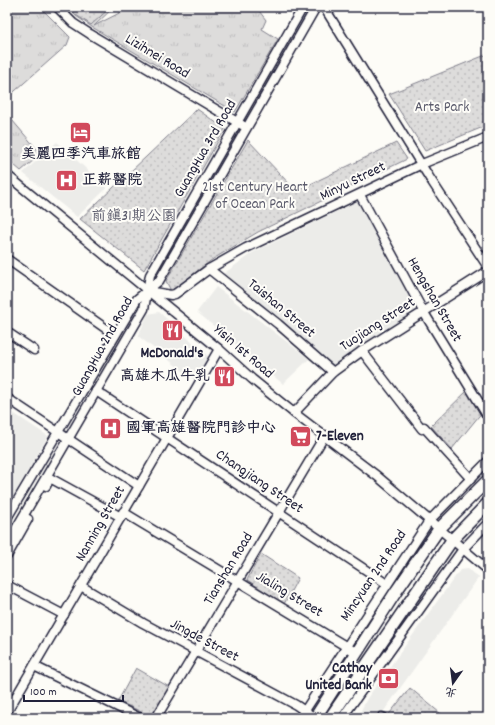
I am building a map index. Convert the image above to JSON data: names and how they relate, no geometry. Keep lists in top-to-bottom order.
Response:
{
  "streets": {
    "main road": ["Mincyuan 2nd Road"],
    "street": [
      "Lizihnei Road",
      "GuangHua 3rd Road",
      "Minyu Street",
      "Hengshan Street",
      "Taishan Street",
      "Tuojiang Street",
      "GuangHua 2nd Road",
      "Yisin 1st Road",
      "Changjiang Street",
      "Nanning Street",
      "Tianshan Road",
      "Jialing Street",
      "Jingde Street"
    ]
  },
  "crossings": [
    ["Lizihnei Road", "GuangHua 3rd Road"],
    ["GuangHua 3rd Road", "Minyu Street"],
    ["GuangHua 3rd Road", "GuangHua 2nd Road"],
    ["GuangHua 3rd Road", "Yisin 1st Road"],
    ["Minyu Street", "Hengshan Street"],
    ["Minyu Street", "Taishan Street"],
    ["Minyu Street", "GuangHua 2nd Road"],
    ["Minyu Street", "Yisin 1st Road"],
    ["Hengshan Street", "Tuojiang Street"],
    ["Taishan Street", "Tuojiang Street"],
    ["Tuojiang Street", "Yisin 1st Road"],
    ["GuangHua 2nd Road", "Yisin 1st Road"],
    ["GuangHua 2nd Road", "Changjiang Street"],
    ["Yisin 1st Road", "Nanning Street"],
    ["Yisin 1st Road", "Tianshan Road"],
    ["Yisin 1st Road", "Mincyuan 2nd Road"],
    ["Changjiang Street", "Nanning Street"],
    ["Changjiang Street", "Tianshan Road"],
    ["Changjiang Street", "Mincyuan 2nd Road"],
    ["Nanning Street", "Jialing Street"],
    ["Nanning Street", "Jingde Street"],
    ["Tianshan Road", "Jialing Street"],
    ["Tianshan Road", "Jingde Street"],
    ["Mincyuan 2nd Road", "Jialing Street"],
    ["Mincyuan 2nd Road", "Jingde Street"]
  ],
  "parks": ["Arts Park", "21st Century Heart of Ocean Park", "前鎮31期公園"],
  "places": {
    "hotel": ["美麗四季汽車旅館"],
    "hospital": ["正薪醫院", "國軍高雄醫院門診中心"],
    "restaurant": ["McDonald's", "高雄木瓜牛乳"],
    "supermarket": ["7-Eleven"],
    "bank": ["Cathay United Bank"]
  },
  "scale_bar": "100 m",
  "north": "bottom"
}
